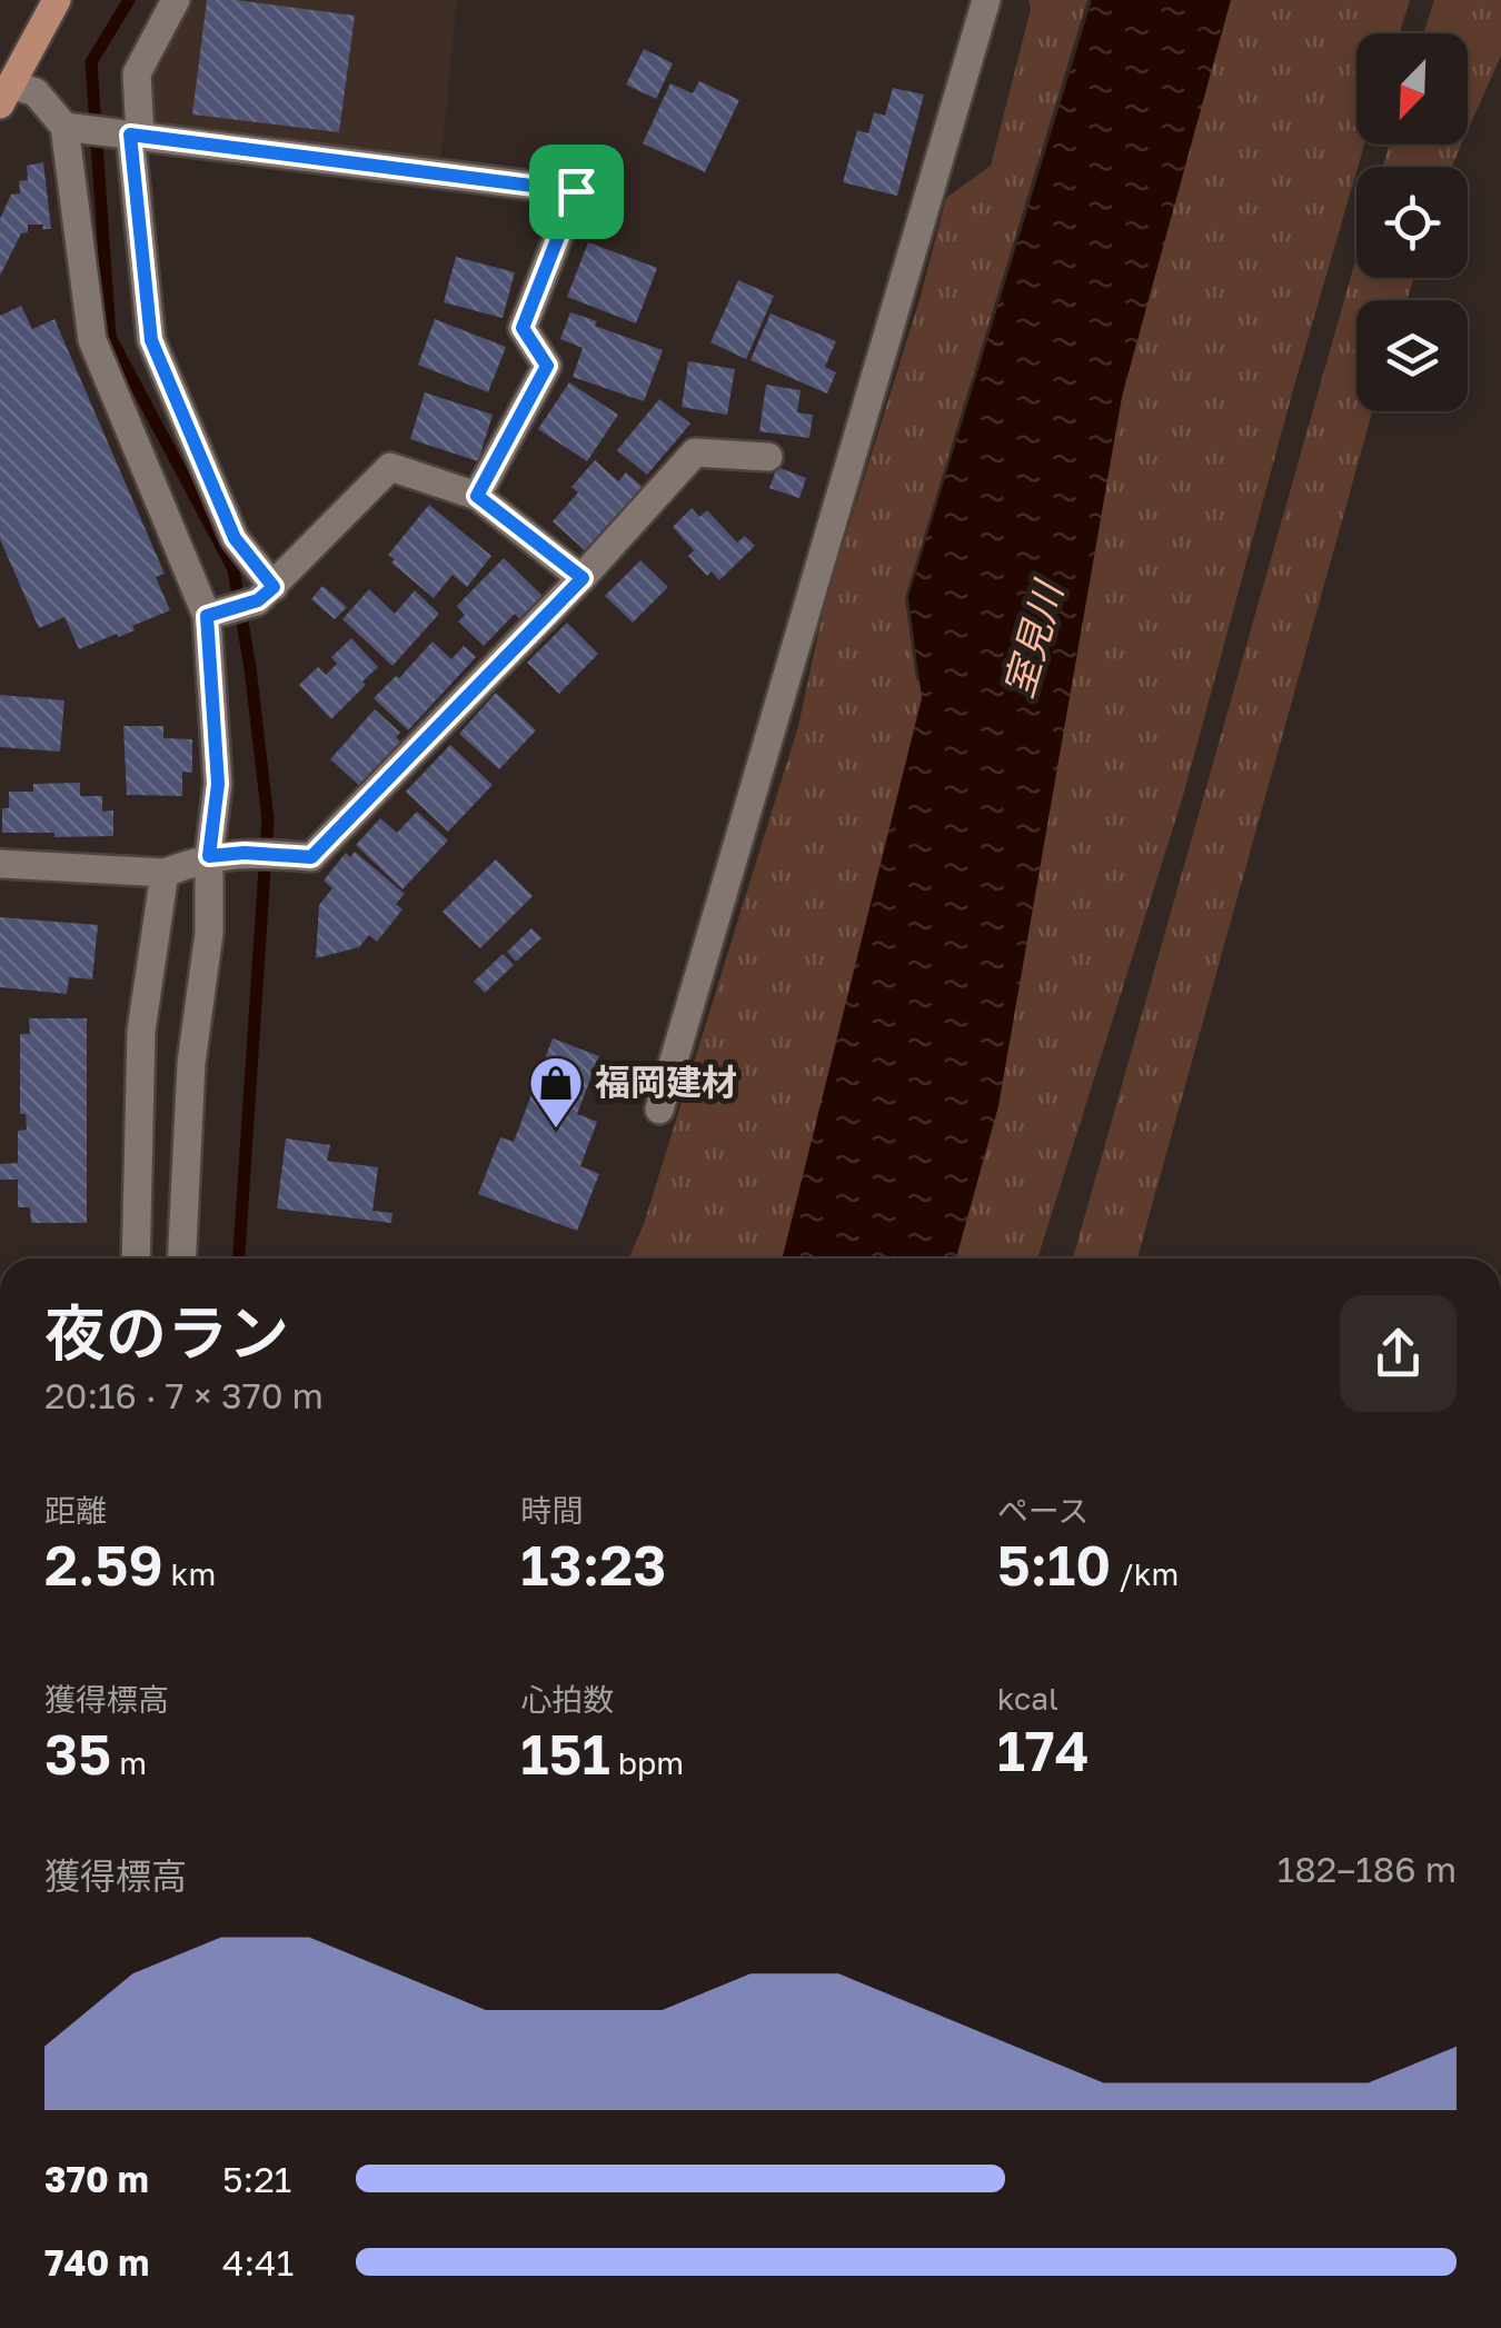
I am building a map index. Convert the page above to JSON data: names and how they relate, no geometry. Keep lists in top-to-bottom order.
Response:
{
  "water": ["室見川"],
  "places": {
    "shop": ["福岡建材"]
  },
  "north": "bottom left",
  "page": {
    "heading": ["夜のラン", "20:16 · 7 × 370 m"],
    "stats": [
      ["距離", "2.59 km"],
      ["時間", "13:23"],
      ["ペース", "5:10 /km"],
      ["獲得標高", "35 m"],
      ["心拍数", "151 bpm"],
      ["kcal", "174"]
    ],
    "chart": ["獲得標高", "182–186 m"],
    "list": [
      {
        "name": "370 m",
        "note": "5:21"
      },
      {
        "name": "740 m",
        "note": "4:41"
      }
    ]
  }
}
